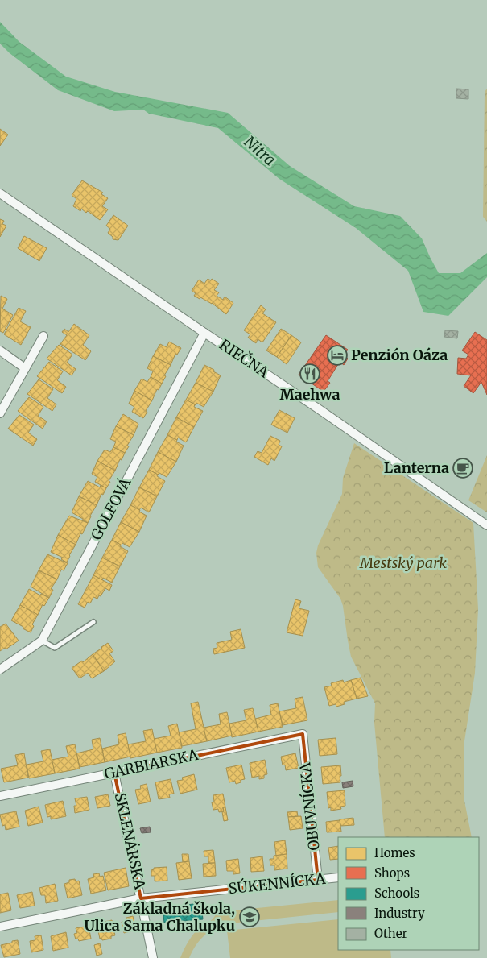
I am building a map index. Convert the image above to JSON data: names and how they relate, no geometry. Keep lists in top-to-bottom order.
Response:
{
  "streets": {
    "street": [
      "RIEČNA",
      "GOLFOVÁ",
      "GARBIARSKA",
      "OBUVNÍCKA",
      "SKLENÁRSKA",
      "SÚKENNÍCKA"
    ]
  },
  "crossings": [
    ["RIEČNA", "GOLFOVÁ"],
    ["GARBIARSKA", "OBUVNÍCKA"],
    ["GARBIARSKA", "SKLENÁRSKA"],
    ["OBUVNÍCKA", "SÚKENNÍCKA"],
    ["SKLENÁRSKA", "SÚKENNÍCKA"]
  ],
  "water": ["Nitra"],
  "parks": ["Mestský park"],
  "places": {
    "hotel": ["Penzión Oáza"],
    "restaurant": ["Maehwa"],
    "cafe": ["Lanterna"],
    "school or university": ["Základná škola, Ulica Sama Chalupku"]
  },
  "legend": [
    "Homes",
    "Shops",
    "Schools",
    "Industry",
    "Other"
  ]
}
